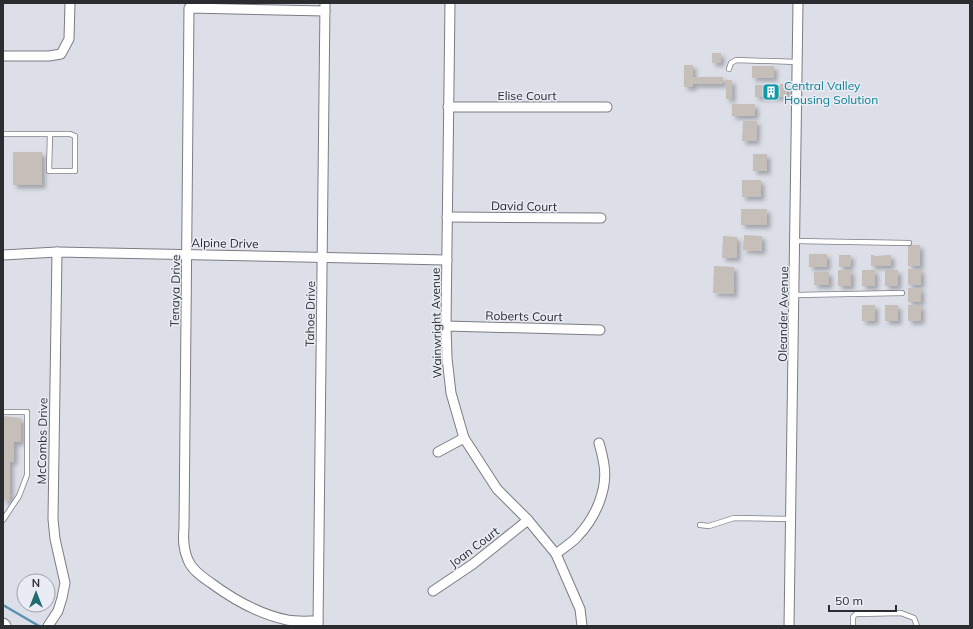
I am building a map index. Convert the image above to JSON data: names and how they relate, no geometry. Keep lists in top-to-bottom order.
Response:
{
  "streets": {
    "street": [
      "Elise Court",
      "David Court",
      "Alpine Drive",
      "Tenaya Drive",
      "Tahoe Drive",
      "Oleander Avenue",
      "Roberts Court",
      "Wainwright Avenue",
      "McCombs Drive",
      "Joan Court"
    ]
  },
  "crossings": [
    ["Elise Court", "Wainwright Avenue"],
    ["David Court", "Wainwright Avenue"],
    ["Alpine Drive", "Tenaya Drive"],
    ["Alpine Drive", "Tahoe Drive"],
    ["Alpine Drive", "Wainwright Avenue"],
    ["Alpine Drive", "McCombs Drive"],
    ["Tenaya Drive", "Tahoe Drive"],
    ["Roberts Court", "Wainwright Avenue"],
    ["Wainwright Avenue", "Joan Court"]
  ],
  "places": {
    "building": ["Central Valley Housing Solution"]
  },
  "scale_bar": "50 m",
  "north": "top"
}
